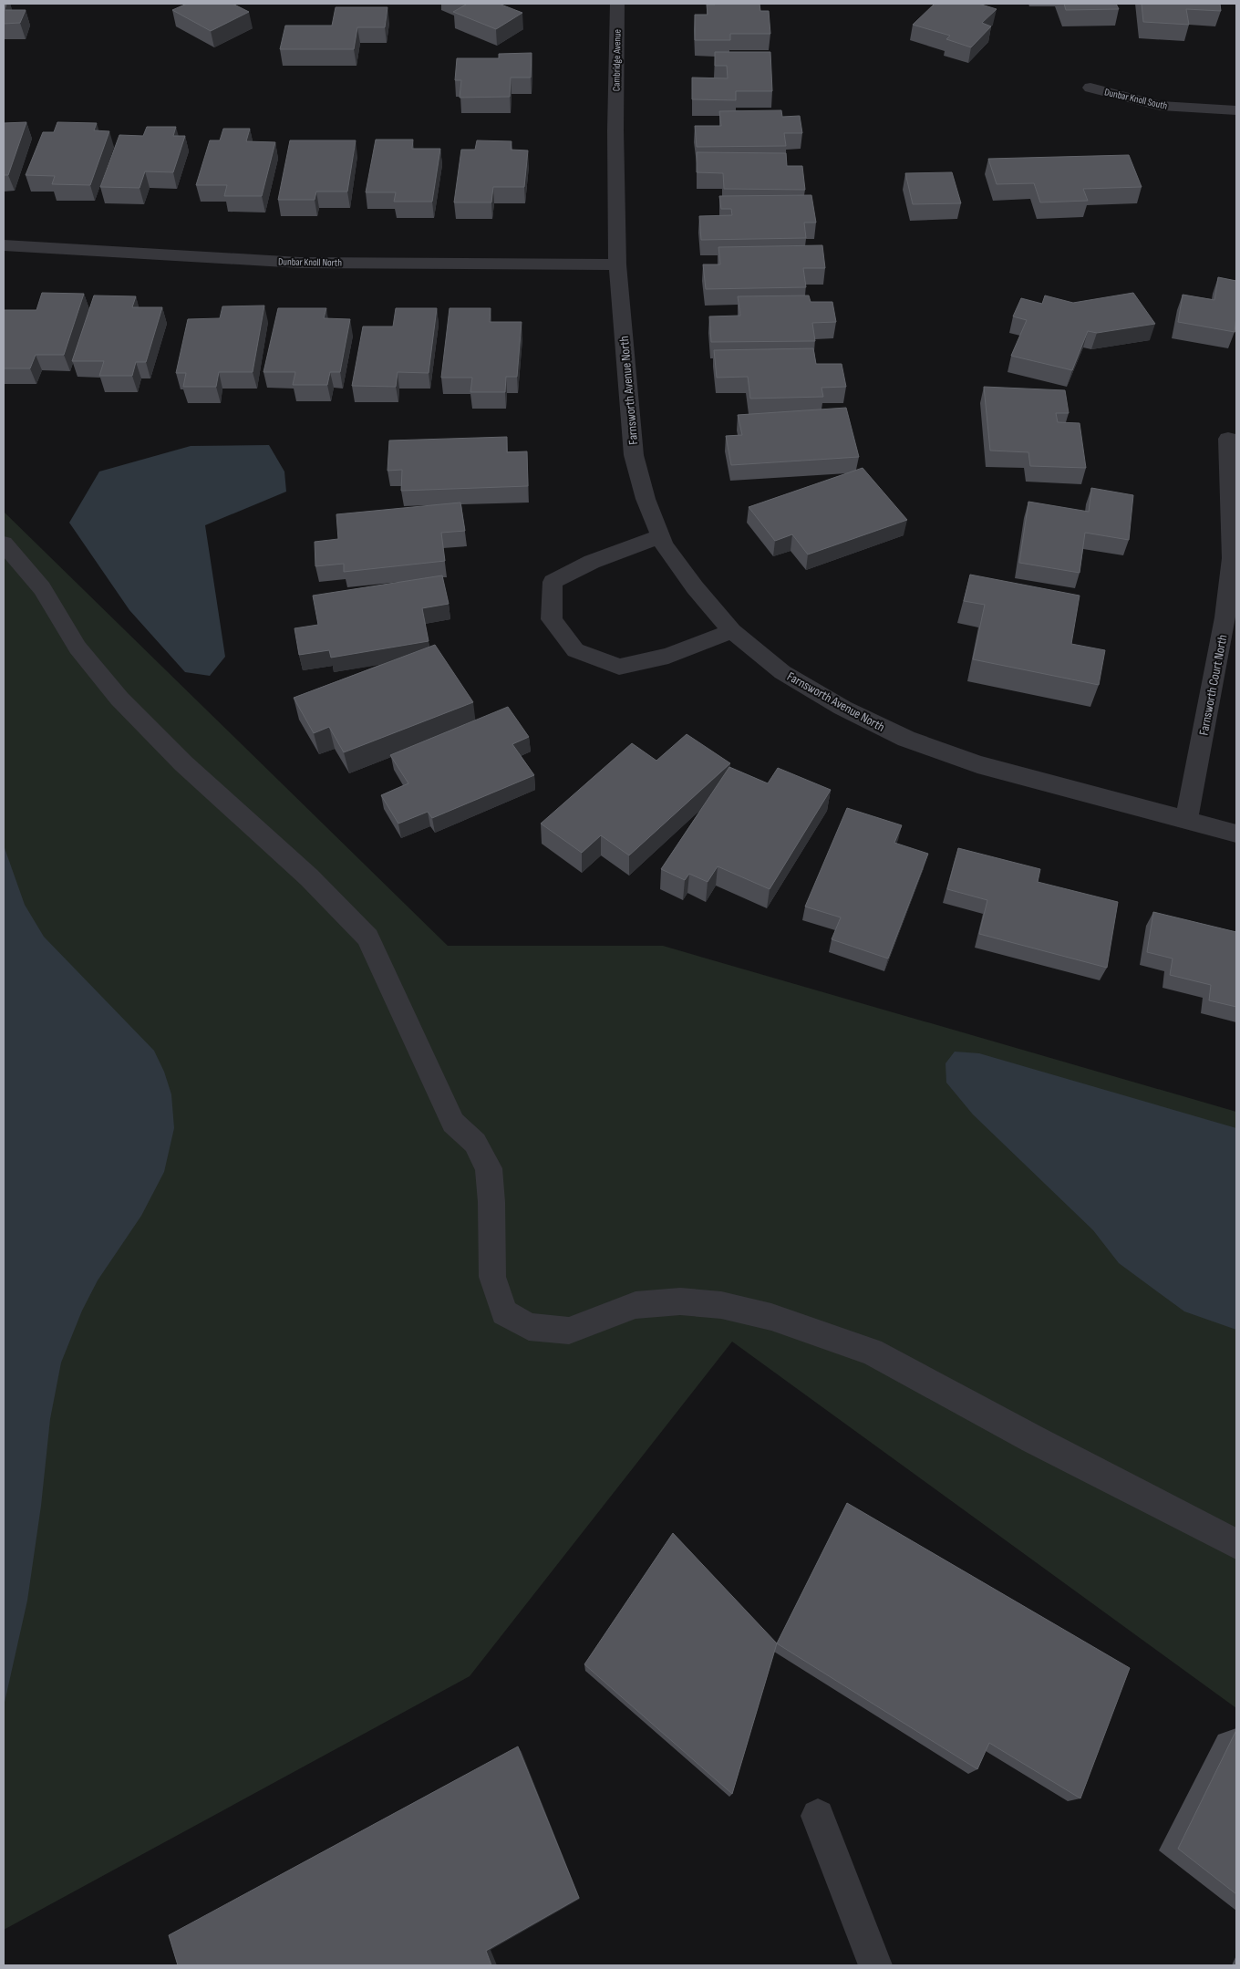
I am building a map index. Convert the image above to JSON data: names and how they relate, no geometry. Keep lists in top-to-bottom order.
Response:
{
  "streets": {
    "street": [
      "Cambridge Avenue",
      "Dunbar Knoll South",
      "Dunbar Knoll North",
      "Farnsworth Avenue North",
      "Farnsworth Court North"
    ]
  },
  "crossings": [
    ["Cambridge Avenue", "Farnsworth Avenue North"],
    ["Dunbar Knoll North", "Farnsworth Avenue North"],
    ["Farnsworth Avenue North", "Farnsworth Court North"]
  ]
}
